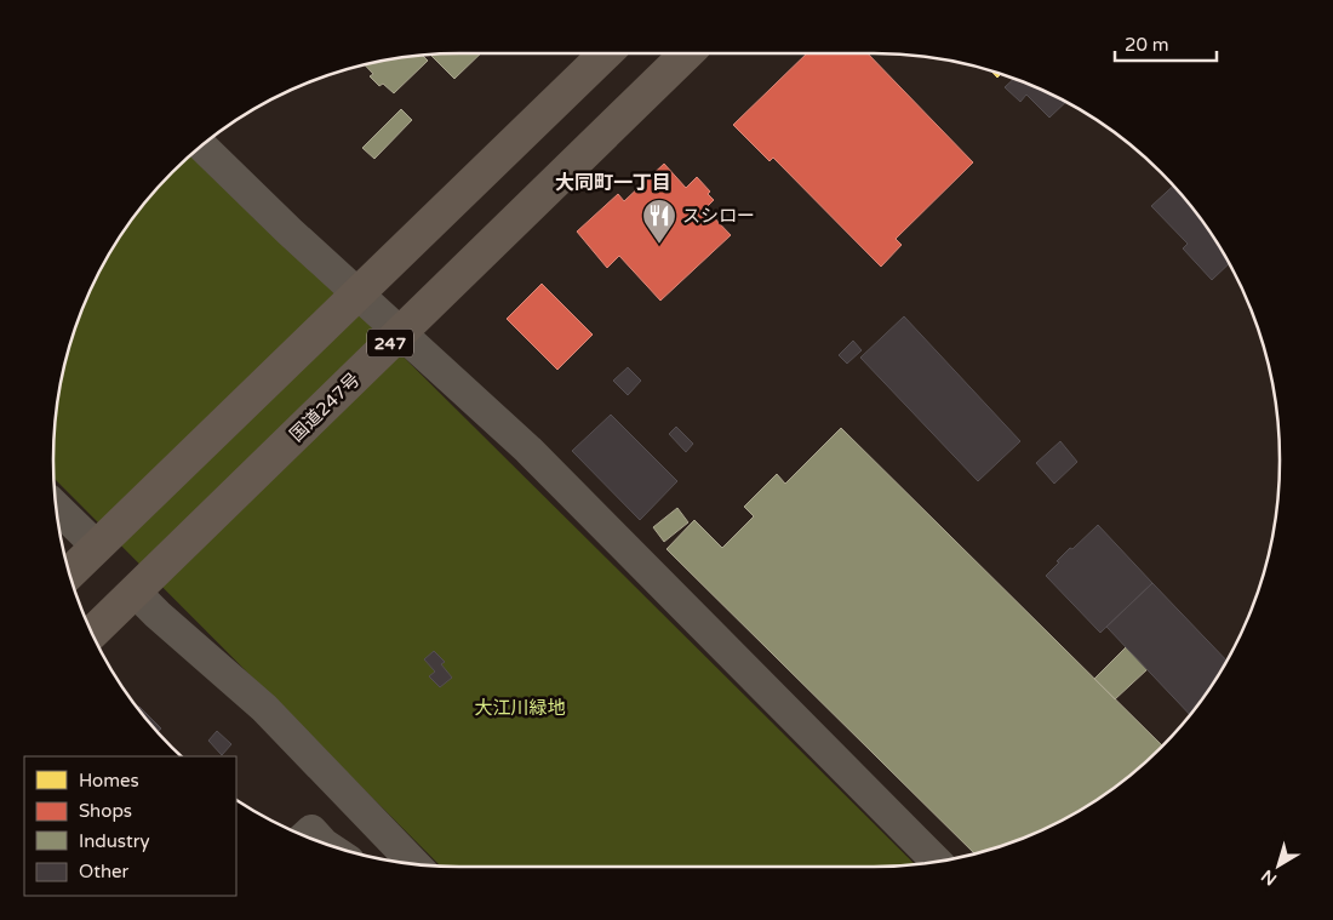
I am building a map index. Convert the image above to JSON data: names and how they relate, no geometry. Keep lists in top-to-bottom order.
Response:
{
  "streets": {
    "highway": ["247", "国道247号"]
  },
  "districts": ["大同町一丁目"],
  "parks": ["大江川緑地"],
  "places": {
    "restaurant": ["スシロー"]
  },
  "legend": [
    "Homes",
    "Shops",
    "Industry",
    "Other"
  ],
  "scale_bar": "20 m",
  "north": "bottom left"
}
